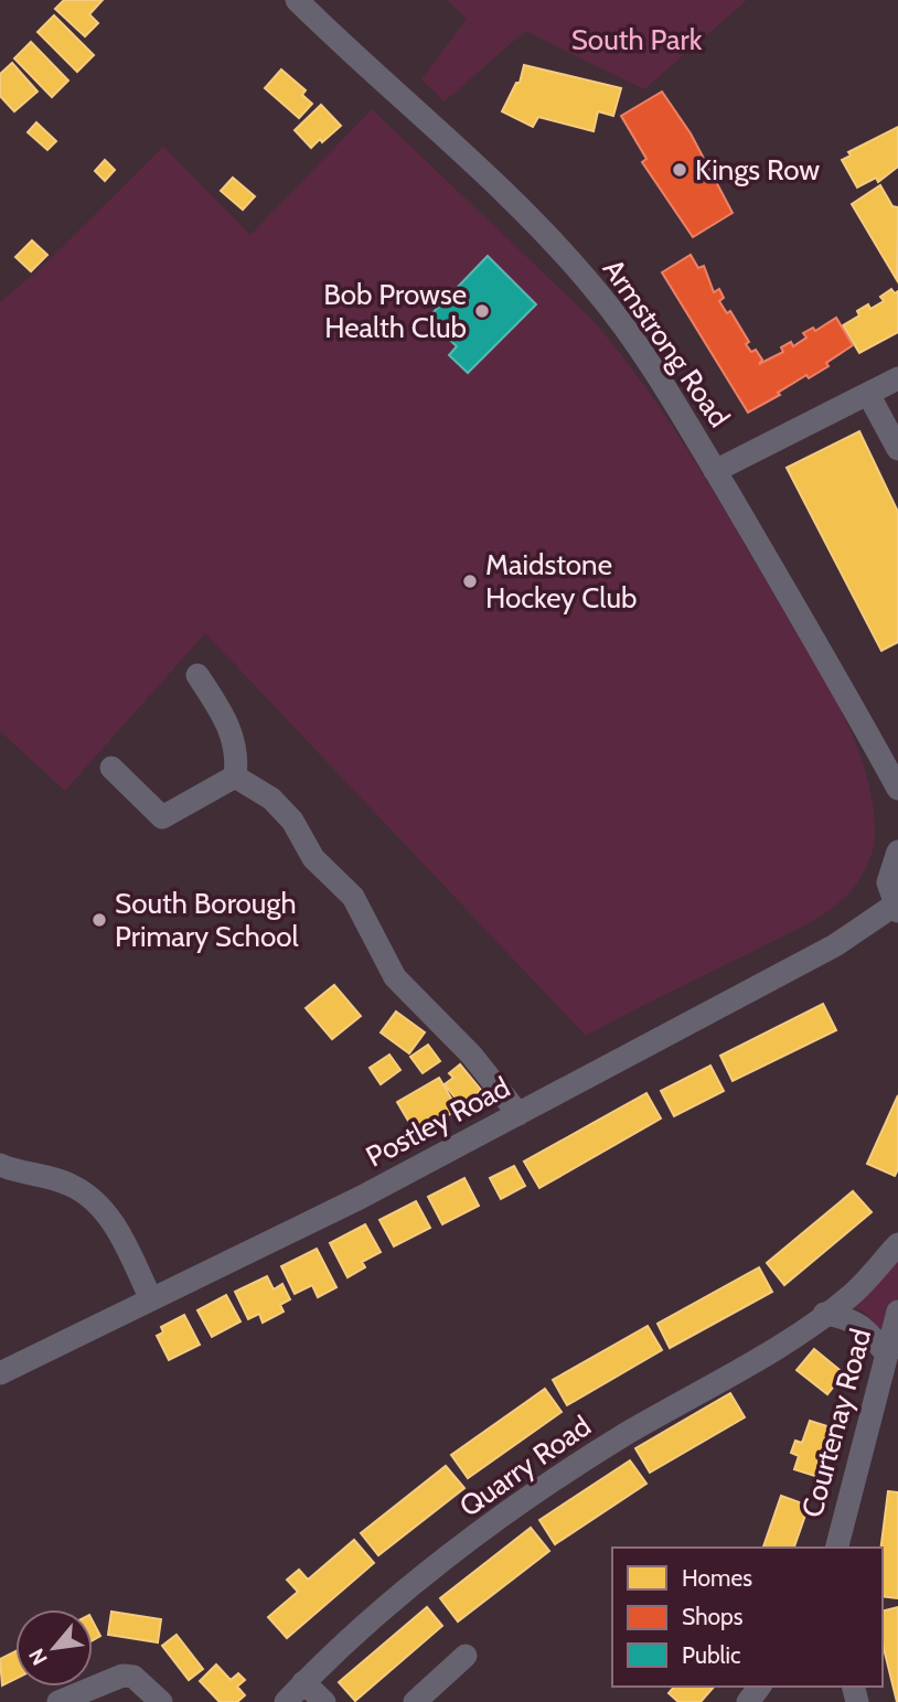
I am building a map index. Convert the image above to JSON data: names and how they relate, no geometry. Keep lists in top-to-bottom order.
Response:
{
  "streets": {
    "street": [
      "Armstrong Road",
      "Postley Road",
      "Courtenay Road",
      "Quarry Road"
    ]
  },
  "parks": ["South Park"],
  "places": [
    "Kings Row",
    "Bob Prowse Health Club",
    "Maidstone Hockey Club",
    "South Borough Primary School"
  ],
  "legend": ["Homes", "Shops", "Public"],
  "north": "bottom left"
}
